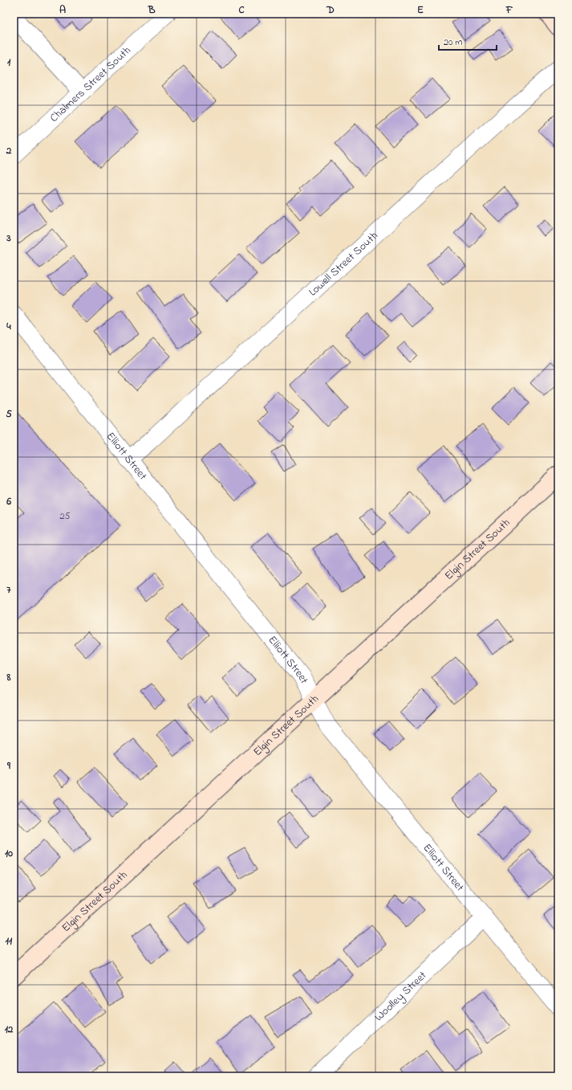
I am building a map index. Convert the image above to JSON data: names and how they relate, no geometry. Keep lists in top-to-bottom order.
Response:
{
  "streets": {
    "street": [
      "Chalmers Street South",
      "Lowell Street South",
      "Elliott Street",
      "Elgin Street South",
      "Woolley Street"
    ]
  },
  "crossings": [
    ["Lowell Street South", "Elliott Street"],
    ["Elliott Street", "Elgin Street South"],
    ["Elliott Street", "Woolley Street"]
  ],
  "house_numbers": ["25"],
  "scale_bar": "20 m",
  "grid": {
    "columns": [
      "A",
      "B",
      "C",
      "D",
      "E",
      "F"
    ],
    "rows": [
      "1",
      "2",
      "3",
      "4",
      "5",
      "6",
      "7",
      "8",
      "9",
      "10",
      "11",
      "12"
    ]
  }
}
